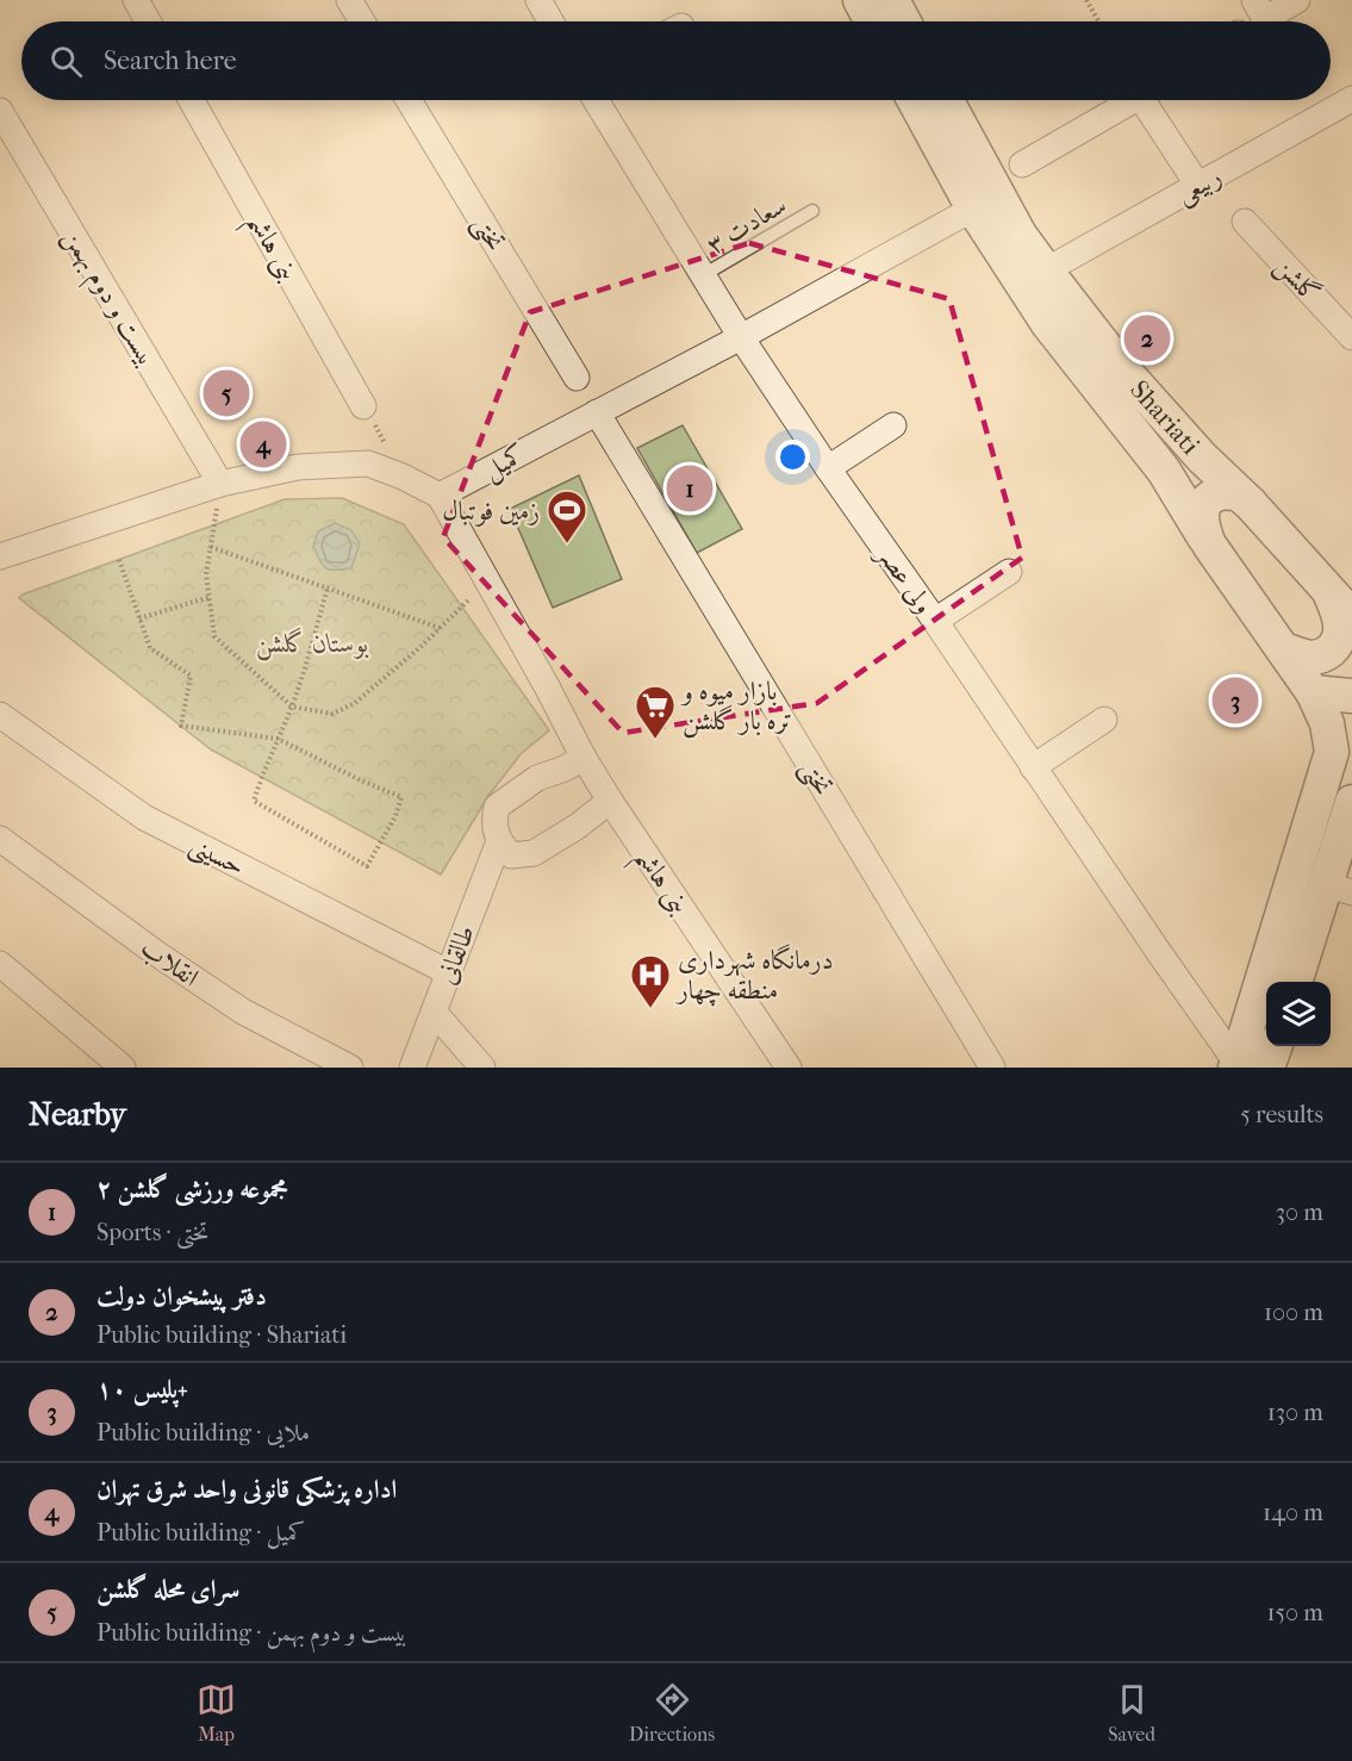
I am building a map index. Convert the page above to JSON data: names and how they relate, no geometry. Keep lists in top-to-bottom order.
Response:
{
  "streets": {
    "main road": ["Shariati"],
    "street": [
      "ربیعی",
      "تختی",
      "بنی هاشم",
      "گلشن",
      "بیست و دوم بهمن",
      "کمیل",
      "ولی عصر",
      "حسینی",
      "طالقانی",
      "انقلاب"
    ],
    "lane": ["سعادت ۳"]
  },
  "crossings": [
    ["ربیعی", "Shariati"],
    ["سعادت ۳", "ولی عصر"],
    ["تختی", "کمیل"],
    ["Shariati", "کمیل"],
    ["کمیل", "ولی عصر"],
    ["حسینی", "طالقانی"]
  ],
  "parks": ["بوستان گلشن"],
  "places": {
    "sports": ["زمین فوتبال"],
    "supermarket": ["بازار میوه و تره بار گلشن"],
    "hospital": ["درمانگاه شهرداری منطقه چهار"]
  },
  "page": {
    "search": "Search here",
    "pins": [
      "2",
      "5",
      "4",
      "1",
      "3"
    ],
    "heading": ["Nearby", "5 results"],
    "list": [
      {
        "mark": "1",
        "name": "مجموعه ورزشی گلشن ۲",
        "note": "Sports · تختی",
        "value": "30 m"
      },
      {
        "mark": "2",
        "name": "دفتر پیشخوان دولت",
        "note": "Public building · Shariati",
        "value": "100 m"
      },
      {
        "mark": "3",
        "name": "پلیس ۱۰+",
        "note": "Public building · ملایی",
        "value": "130 m"
      },
      {
        "mark": "4",
        "name": "اداره پزشكی قانونی واحد شرق تهران",
        "note": "Public building · کمیل",
        "value": "140 m"
      },
      {
        "mark": "5",
        "name": "سرای محله گلشن",
        "note": "Public building · بیست و دوم بهمن",
        "value": "150 m"
      }
    ],
    "nav": ["Map", "Directions", "Saved"]
  }
}
